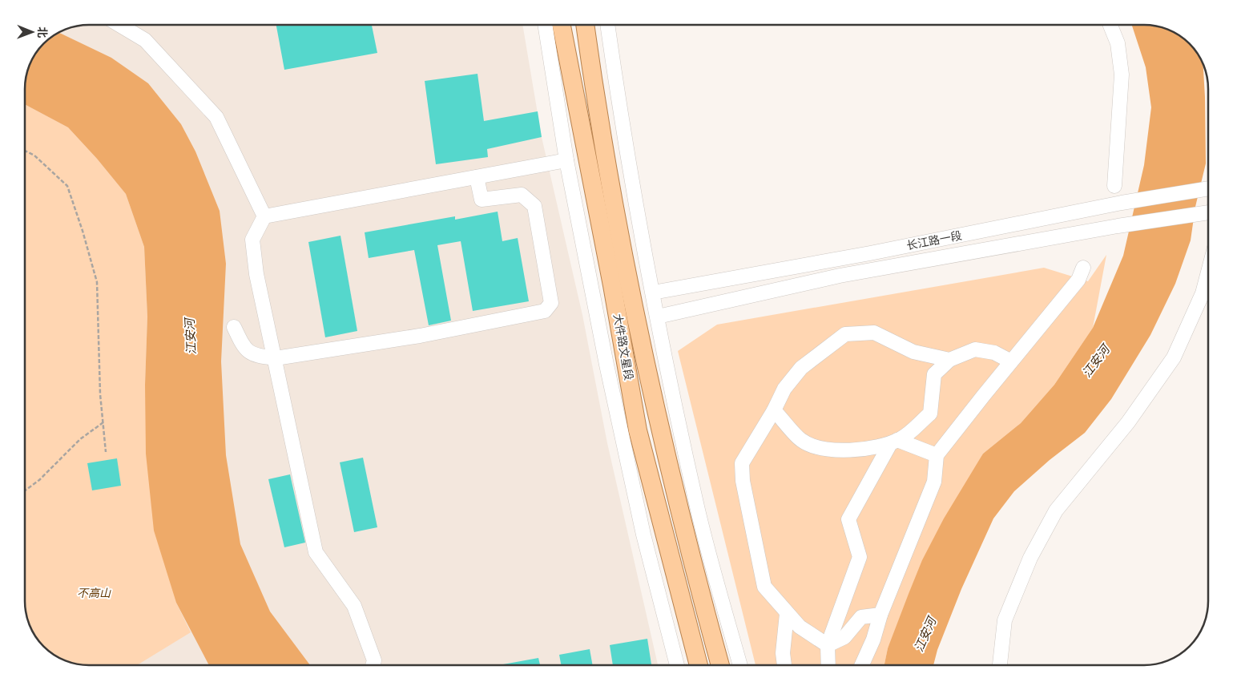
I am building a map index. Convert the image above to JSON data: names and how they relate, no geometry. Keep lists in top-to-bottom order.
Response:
{
  "streets": {
    "main road": ["大件路文星段"],
    "street": ["长江路一段"]
  },
  "water": ["江安河"],
  "parks": ["不高山"],
  "north": "right"
}
